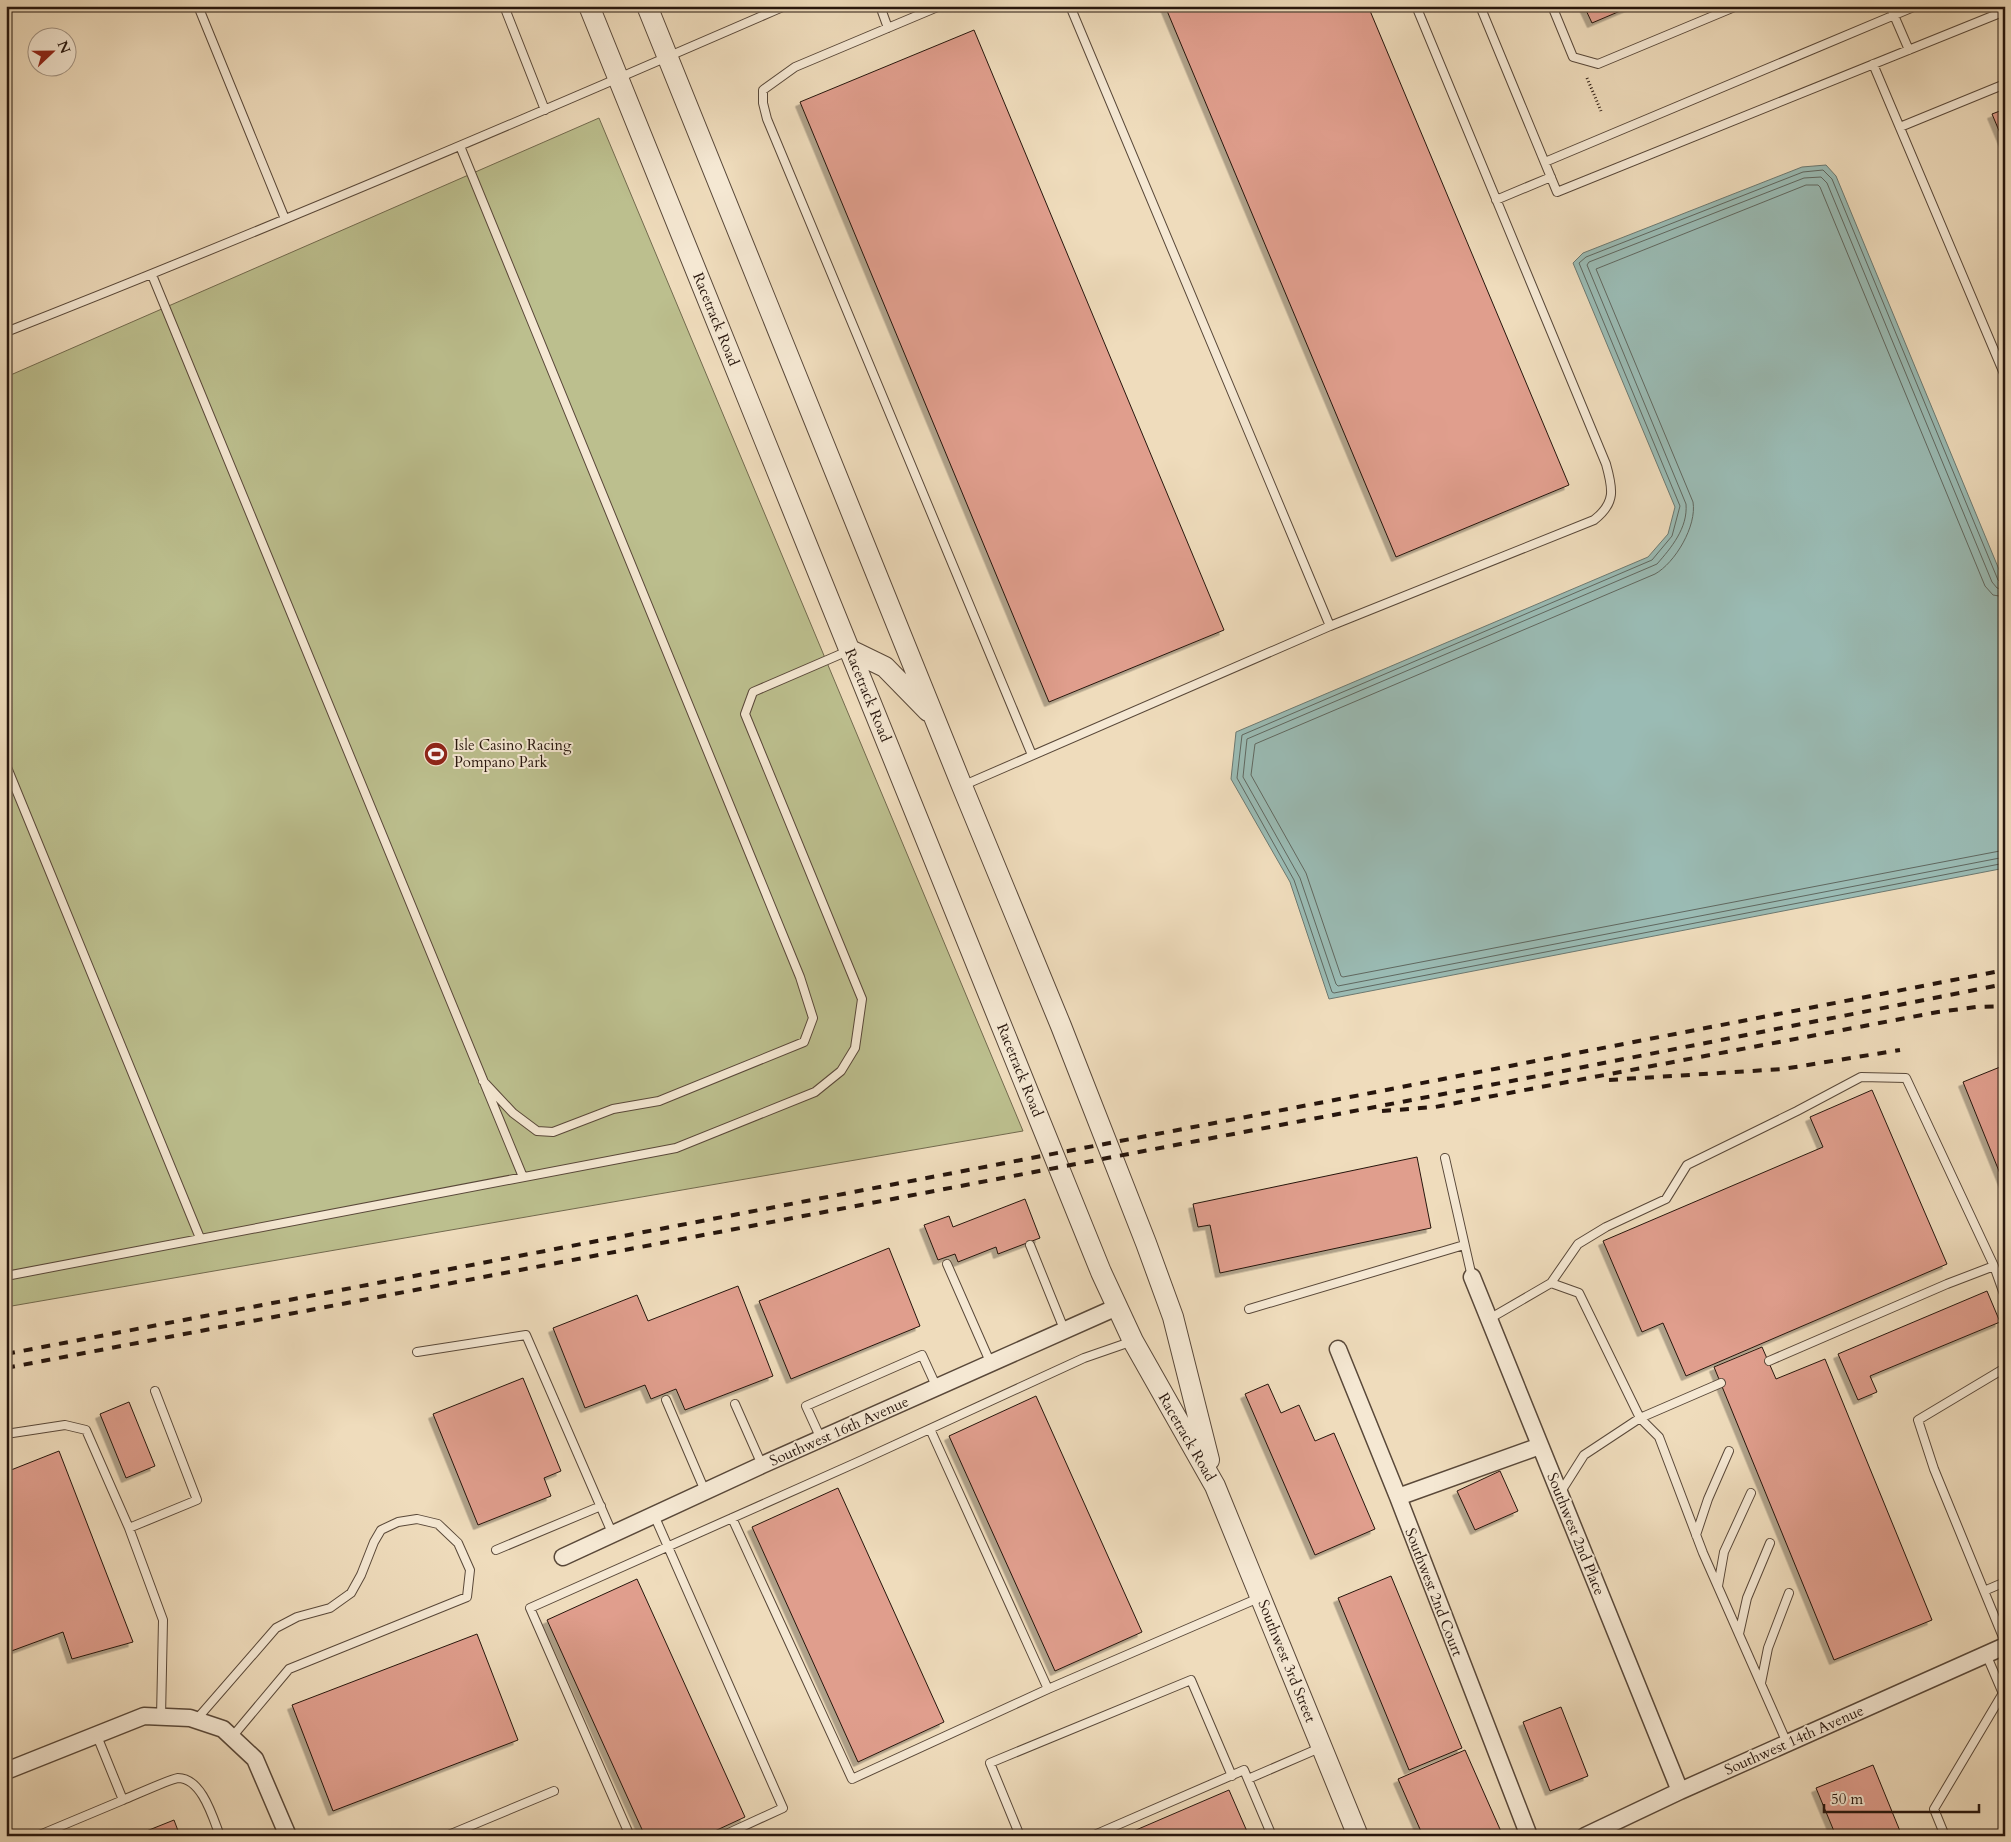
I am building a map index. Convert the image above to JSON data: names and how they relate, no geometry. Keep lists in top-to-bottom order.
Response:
{
  "streets": {
    "street": [
      "Racetrack Road",
      "Southwest 16th Avenue",
      "Southwest 2nd Place",
      "Southwest 2nd Court",
      "Southwest 3rd Street",
      "Southwest 14th Avenue"
    ]
  },
  "crossings": [
    ["Racetrack Road", "Southwest 16th Avenue"],
    ["Racetrack Road", "Southwest 3rd Street"],
    ["Southwest 2nd Place", "Southwest 14th Avenue"]
  ],
  "places": {
    "sports": ["Isle Casino Racing Pompano Park"]
  },
  "scale_bar": "50 m",
  "north": "right"
}
